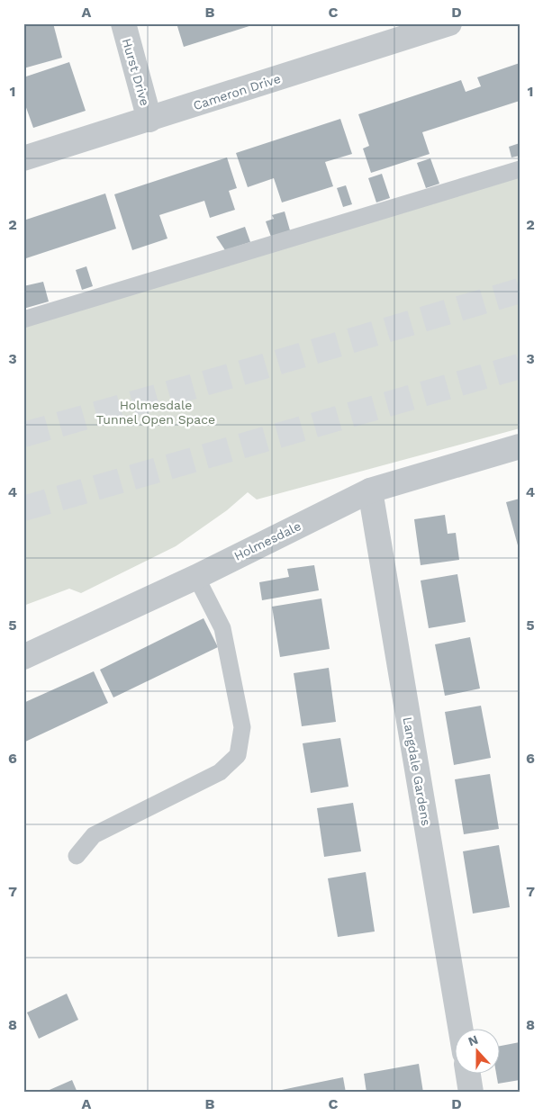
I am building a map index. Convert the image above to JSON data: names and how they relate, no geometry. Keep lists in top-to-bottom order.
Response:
{
  "streets": {
    "street": [
      "Hurst Drive",
      "Cameron Drive",
      "Holmesdale",
      "Langdale Gardens"
    ]
  },
  "crossings": [
    ["Hurst Drive", "Cameron Drive"],
    ["Holmesdale", "Langdale Gardens"]
  ],
  "parks": ["Holmesdale Tunnel Open Space"],
  "north": "top",
  "grid": {
    "columns": [
      "A",
      "B",
      "C",
      "D"
    ],
    "rows": [
      "1",
      "2",
      "3",
      "4",
      "5",
      "6",
      "7",
      "8"
    ]
  }
}
